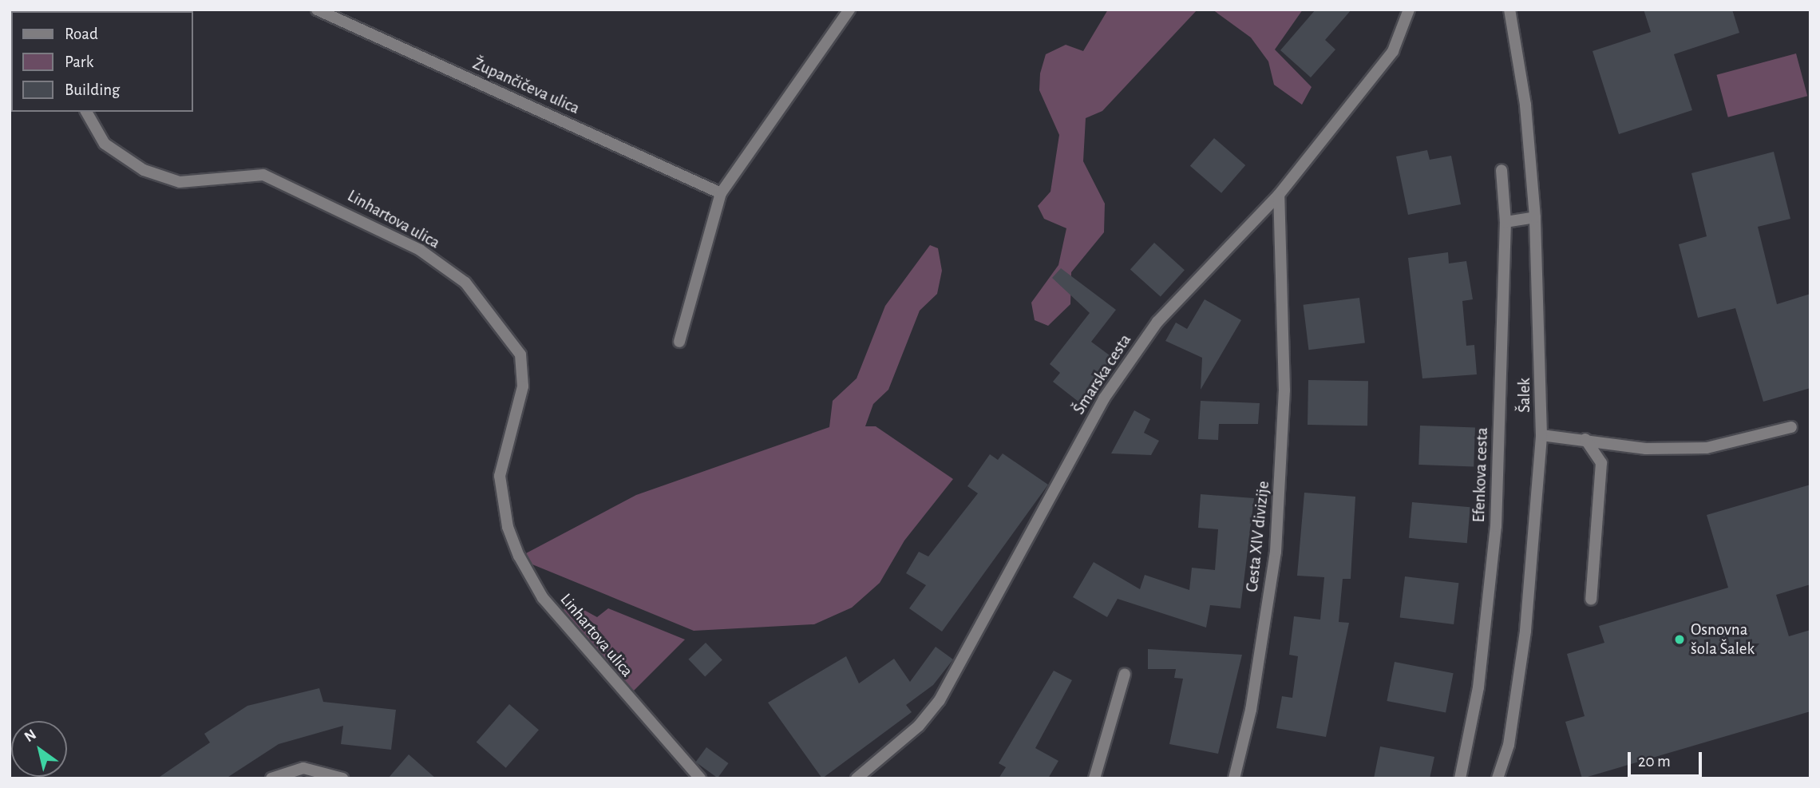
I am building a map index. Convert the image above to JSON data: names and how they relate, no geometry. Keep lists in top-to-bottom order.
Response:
{
  "streets": {
    "street": [
      "Župančičeva ulica",
      "Linhartova ulica",
      "Šmarska cesta",
      "Šalek",
      "Efenkova cesta",
      "Cesta XIV divizije"
    ]
  },
  "crossings": [
    ["Šmarska cesta", "Cesta XIV divizije"]
  ],
  "places": ["Osnovna šola Šalek"],
  "legend": ["Road", "Park", "Building"],
  "scale_bar": "20 m",
  "north": "top left"
}
